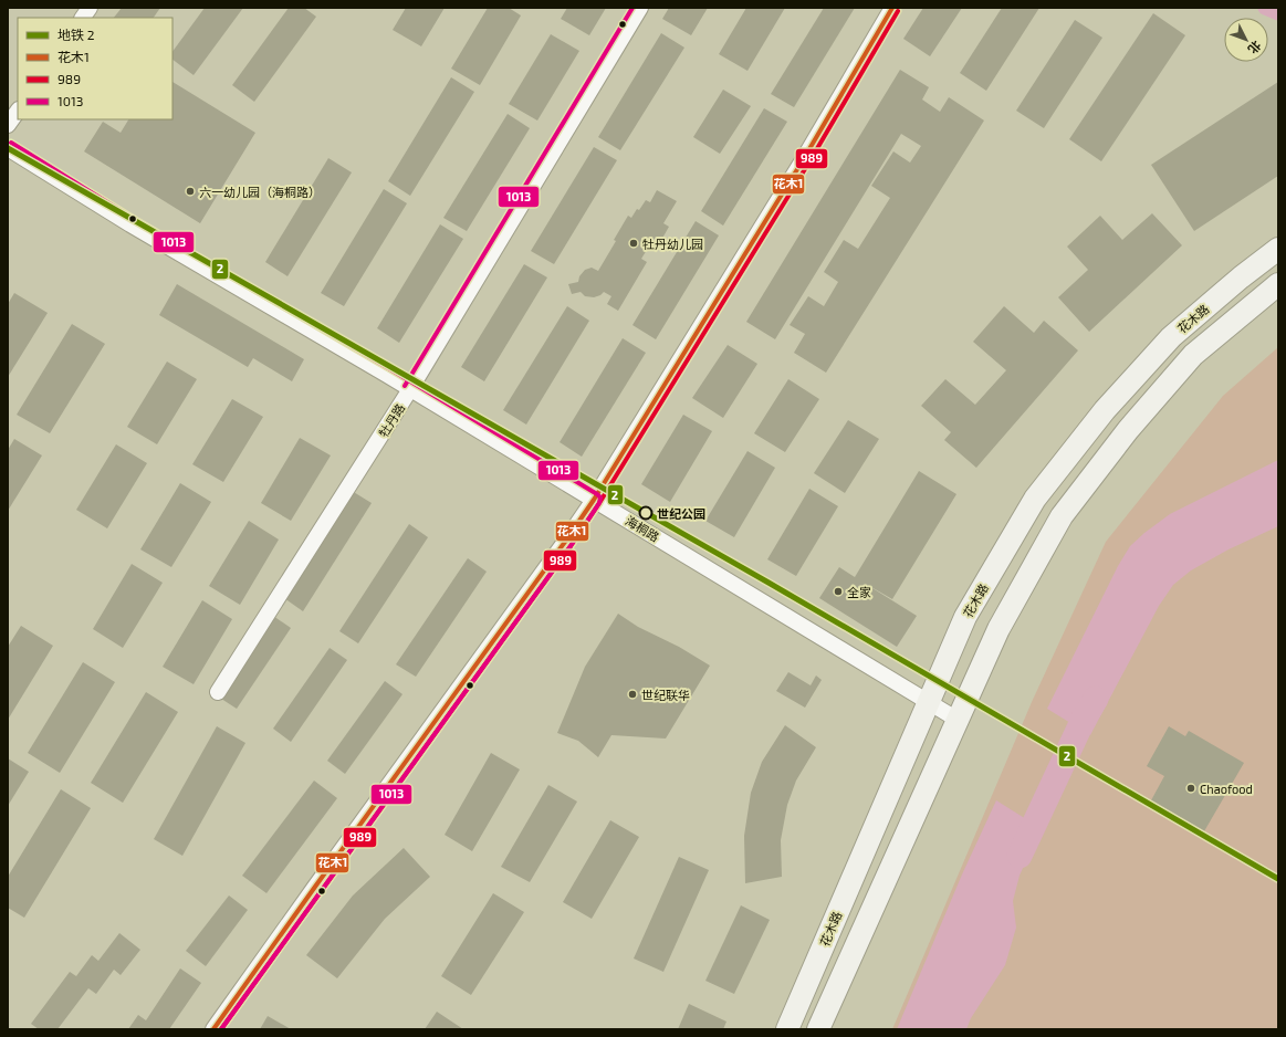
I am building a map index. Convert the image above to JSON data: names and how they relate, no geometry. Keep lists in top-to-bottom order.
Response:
{
  "streets": {
    "main road": ["花木路"],
    "street": ["牡丹路", "海桐路"]
  },
  "crossings": [
    ["花木路", "海桐路"],
    ["牡丹路", "海桐路"]
  ],
  "places": [
    "六一幼儿园（海桐路）",
    "牡丹幼儿园",
    "世纪公园",
    "全家",
    "世纪联华",
    "Chaofood"
  ],
  "lines": [
    "transit line 花木1",
    "transit line 1013",
    "transit line 989",
    "metro line 2"
  ],
  "legend": [
    "地铁 2",
    "花木1",
    "989",
    "1013"
  ],
  "north": "bottom right"
}
